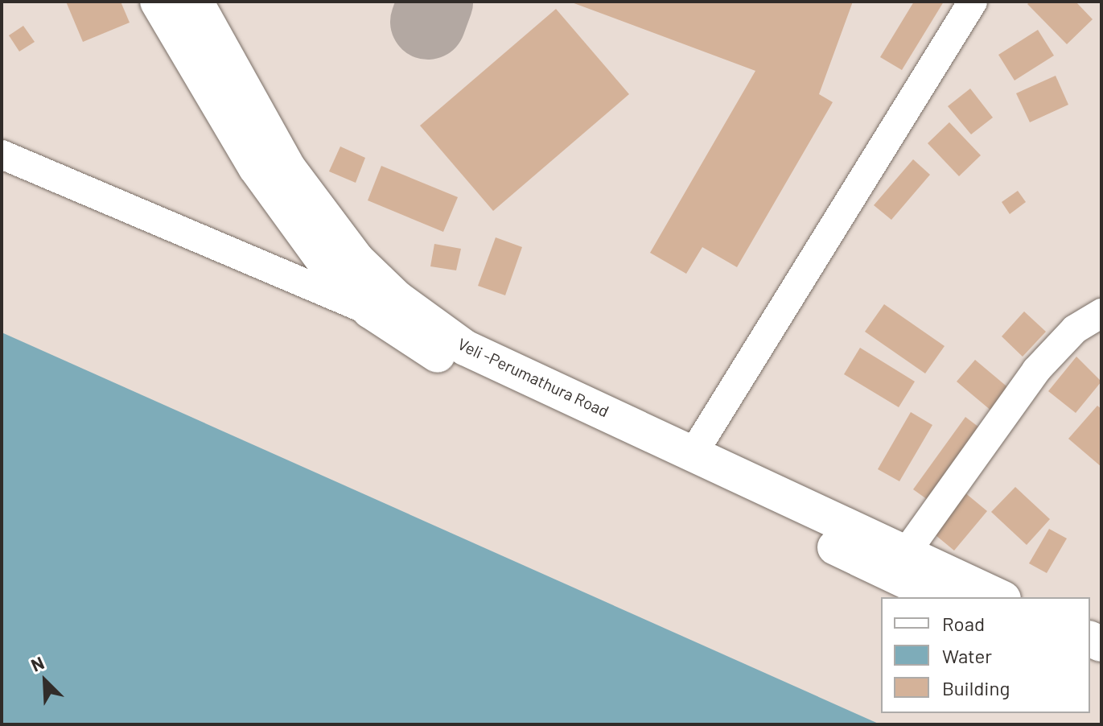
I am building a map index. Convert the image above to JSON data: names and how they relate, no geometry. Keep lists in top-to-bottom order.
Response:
{
  "streets": {
    "main road": ["Veli -Perumathura Road"]
  },
  "legend": ["Road", "Water", "Building"],
  "north": "top left"
}
